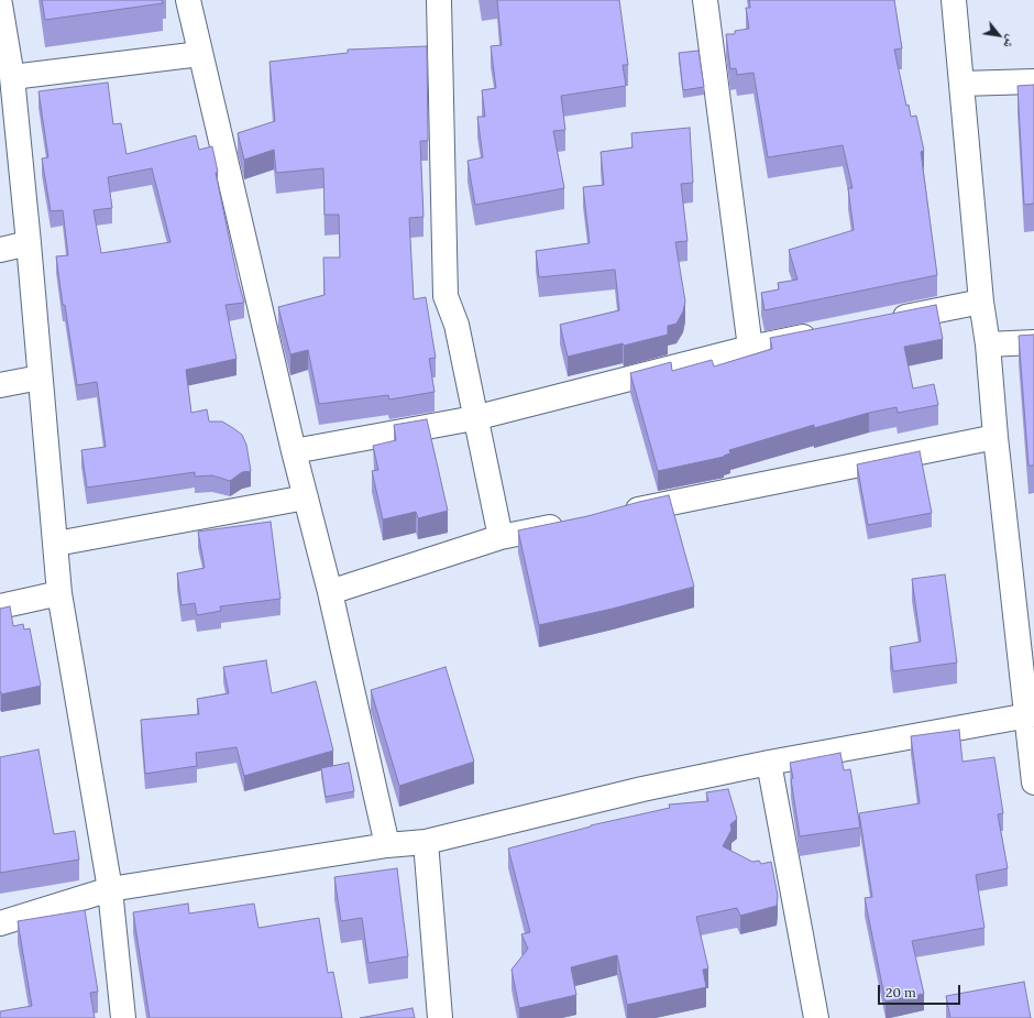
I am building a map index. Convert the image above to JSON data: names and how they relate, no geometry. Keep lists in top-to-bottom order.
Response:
{
  "scale_bar": "20 m",
  "north": "bottom right"
}
